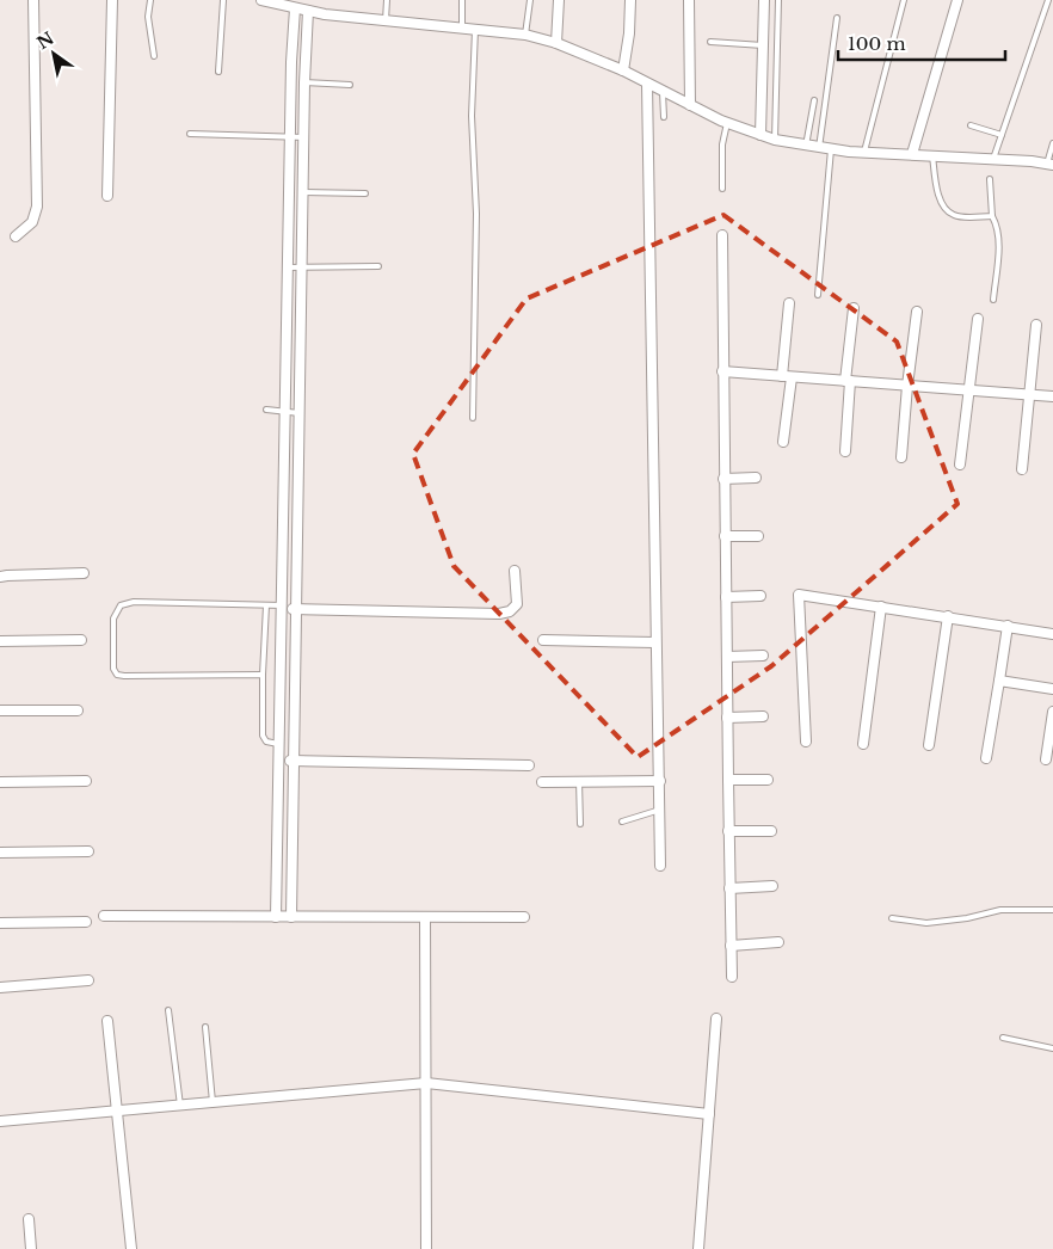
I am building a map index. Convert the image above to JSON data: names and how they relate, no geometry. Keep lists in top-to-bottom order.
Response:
{
  "scale_bar": "100 m",
  "north": "top left"
}
